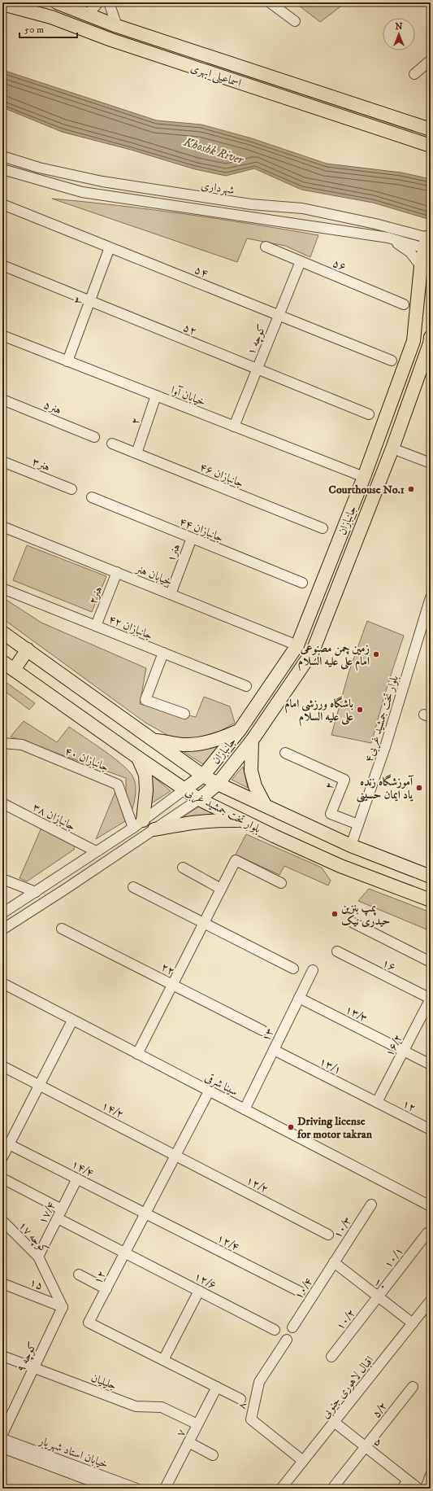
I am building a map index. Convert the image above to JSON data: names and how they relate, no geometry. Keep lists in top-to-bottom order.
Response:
{
  "streets": {
    "main road": ["اسماعیلی ابهری", "جانبازان", "بلوار تخت جمشید غربی"],
    "street": [
      "شهرداری",
      "۵۶",
      "۵۴",
      "۳",
      "۵۲",
      "کوچه ۱",
      "خیابان آوا",
      "هنر۵",
      "۲",
      "هنر۳",
      "۴۶ جانبازان",
      "۴۴ جانبازان",
      "هنر۱",
      "خیابان هنر",
      "هنر۲",
      "۴۲ جانبازان",
      "بلوار تخت جمشید غربی۴",
      "۴۰ جانبازان",
      "۳۸ جانبازان",
      "۱۶",
      "۲۲",
      "۱۳/۳",
      "۱۳",
      "۱۶/۲",
      "۱۳/۱",
      "سینا شرقی",
      "۱۲",
      "۱۴/۲",
      "۱۴/۴",
      "۱۲/۲",
      "۱۷/۴",
      "۱۰/۳",
      "کوچه ۱۷",
      "۱۲/۴",
      "۱۰/۱",
      "۱۲/۶",
      "۱۵",
      "۱۰",
      "۱۰/۴",
      "۱۰/۲",
      "کوچه ۹",
      "جلیلیان",
      "اقبال لاهوری جنوبی",
      "۸",
      "۵/۲",
      "۷",
      "۵",
      "خیابان استاد شهریار"
    ]
  },
  "crossings": [
    ["شهرداری", "جانبازان"],
    ["۵۶", "کوچه ۱"],
    ["۵۴", "۳"],
    ["۵۴", "کوچه ۱"],
    ["۳", "۵۲"],
    ["۳", "خیابان آوا"],
    ["۵۲", "کوچه ۱"],
    ["کوچه ۱", "خیابان آوا"],
    ["خیابان آوا", "۲"],
    ["خیابان آوا", "جانبازان"],
    ["۲", "۴۶ جانبازان"],
    ["۲", "بلوار تخت جمشید غربی۴"],
    ["جانبازان", "خیابان هنر"],
    ["جانبازان", "بلوار تخت جمشید غربی"],
    ["۴۴ جانبازان", "هنر۱"],
    ["هنر۱", "خیابان هنر"],
    ["خیابان هنر", "هنر۲"],
    ["هنر۲", "۴۲ جانبازان"],
    ["بلوار تخت جمشید غربی۴", "بلوار تخت جمشید غربی"],
    ["۱۶", "۱۶/۲"],
    ["۱۳/۳", "۱۳"],
    ["۱۳/۳", "۱۶/۲"],
    ["۱۳", "۱۳/۱"],
    ["۱۳", "سینا شرقی"],
    ["۱۶/۲", "۱۳/۱"],
    ["۱۶/۲", "۱۲"],
    ["۱۳/۱", "۱۲"],
    ["سینا شرقی", "۱۲"],
    ["۱۲", "۱۴/۲"],
    ["۱۲", "۱۴/۴"],
    ["۱۲", "۱۲/۲"],
    ["۱۲", "۱۲/۴"],
    ["۱۲", "۱۲/۶"],
    ["۱۲", "۷"],
    ["۱۴/۲", "۱۲/۲"],
    ["۱۴/۴", "۱۷/۴"],
    ["۱۴/۴", "۱۲/۴"],
    ["۱۷/۴", "کوچه ۱۷"],
    ["۱۰/۳", "۱۰"],
    ["۱۰/۳", "۱۰/۴"],
    ["کوچه ۱۷", "۱۵"],
    ["کوچه ۱۷", "کوچه ۹"],
    ["۱۰/۱", "۱۰"],
    ["۱۰/۱", "۱۰/۲"],
    ["۱۵", "کوچه ۹"],
    ["۱۰", "۱۰/۴"],
    ["۱۰", "۱۰/۲"],
    ["۱۰", "اقبال لاهوری جنوبی"],
    ["کوچه ۹", "جلیلیان"],
    ["جلیلیان", "۷"],
    ["اقبال لاهوری جنوبی", "۸"],
    ["اقبال لاهوری جنوبی", "۵"],
    ["۵/۲", "۵"]
  ],
  "water": ["Khoshk River"],
  "places": [
    "Courthouse No.1",
    "زمین چمن مصنوعی امام علی علیه السلام",
    "باشگاه ورزشی امام علی علیه السلام",
    "آموزشگاه زنده یاد ایمان حسینی",
    "پمپ بنزین حیدری نیک",
    "Driving license for motor takran"
  ],
  "scale_bar": "50 m",
  "north": "top"
}
